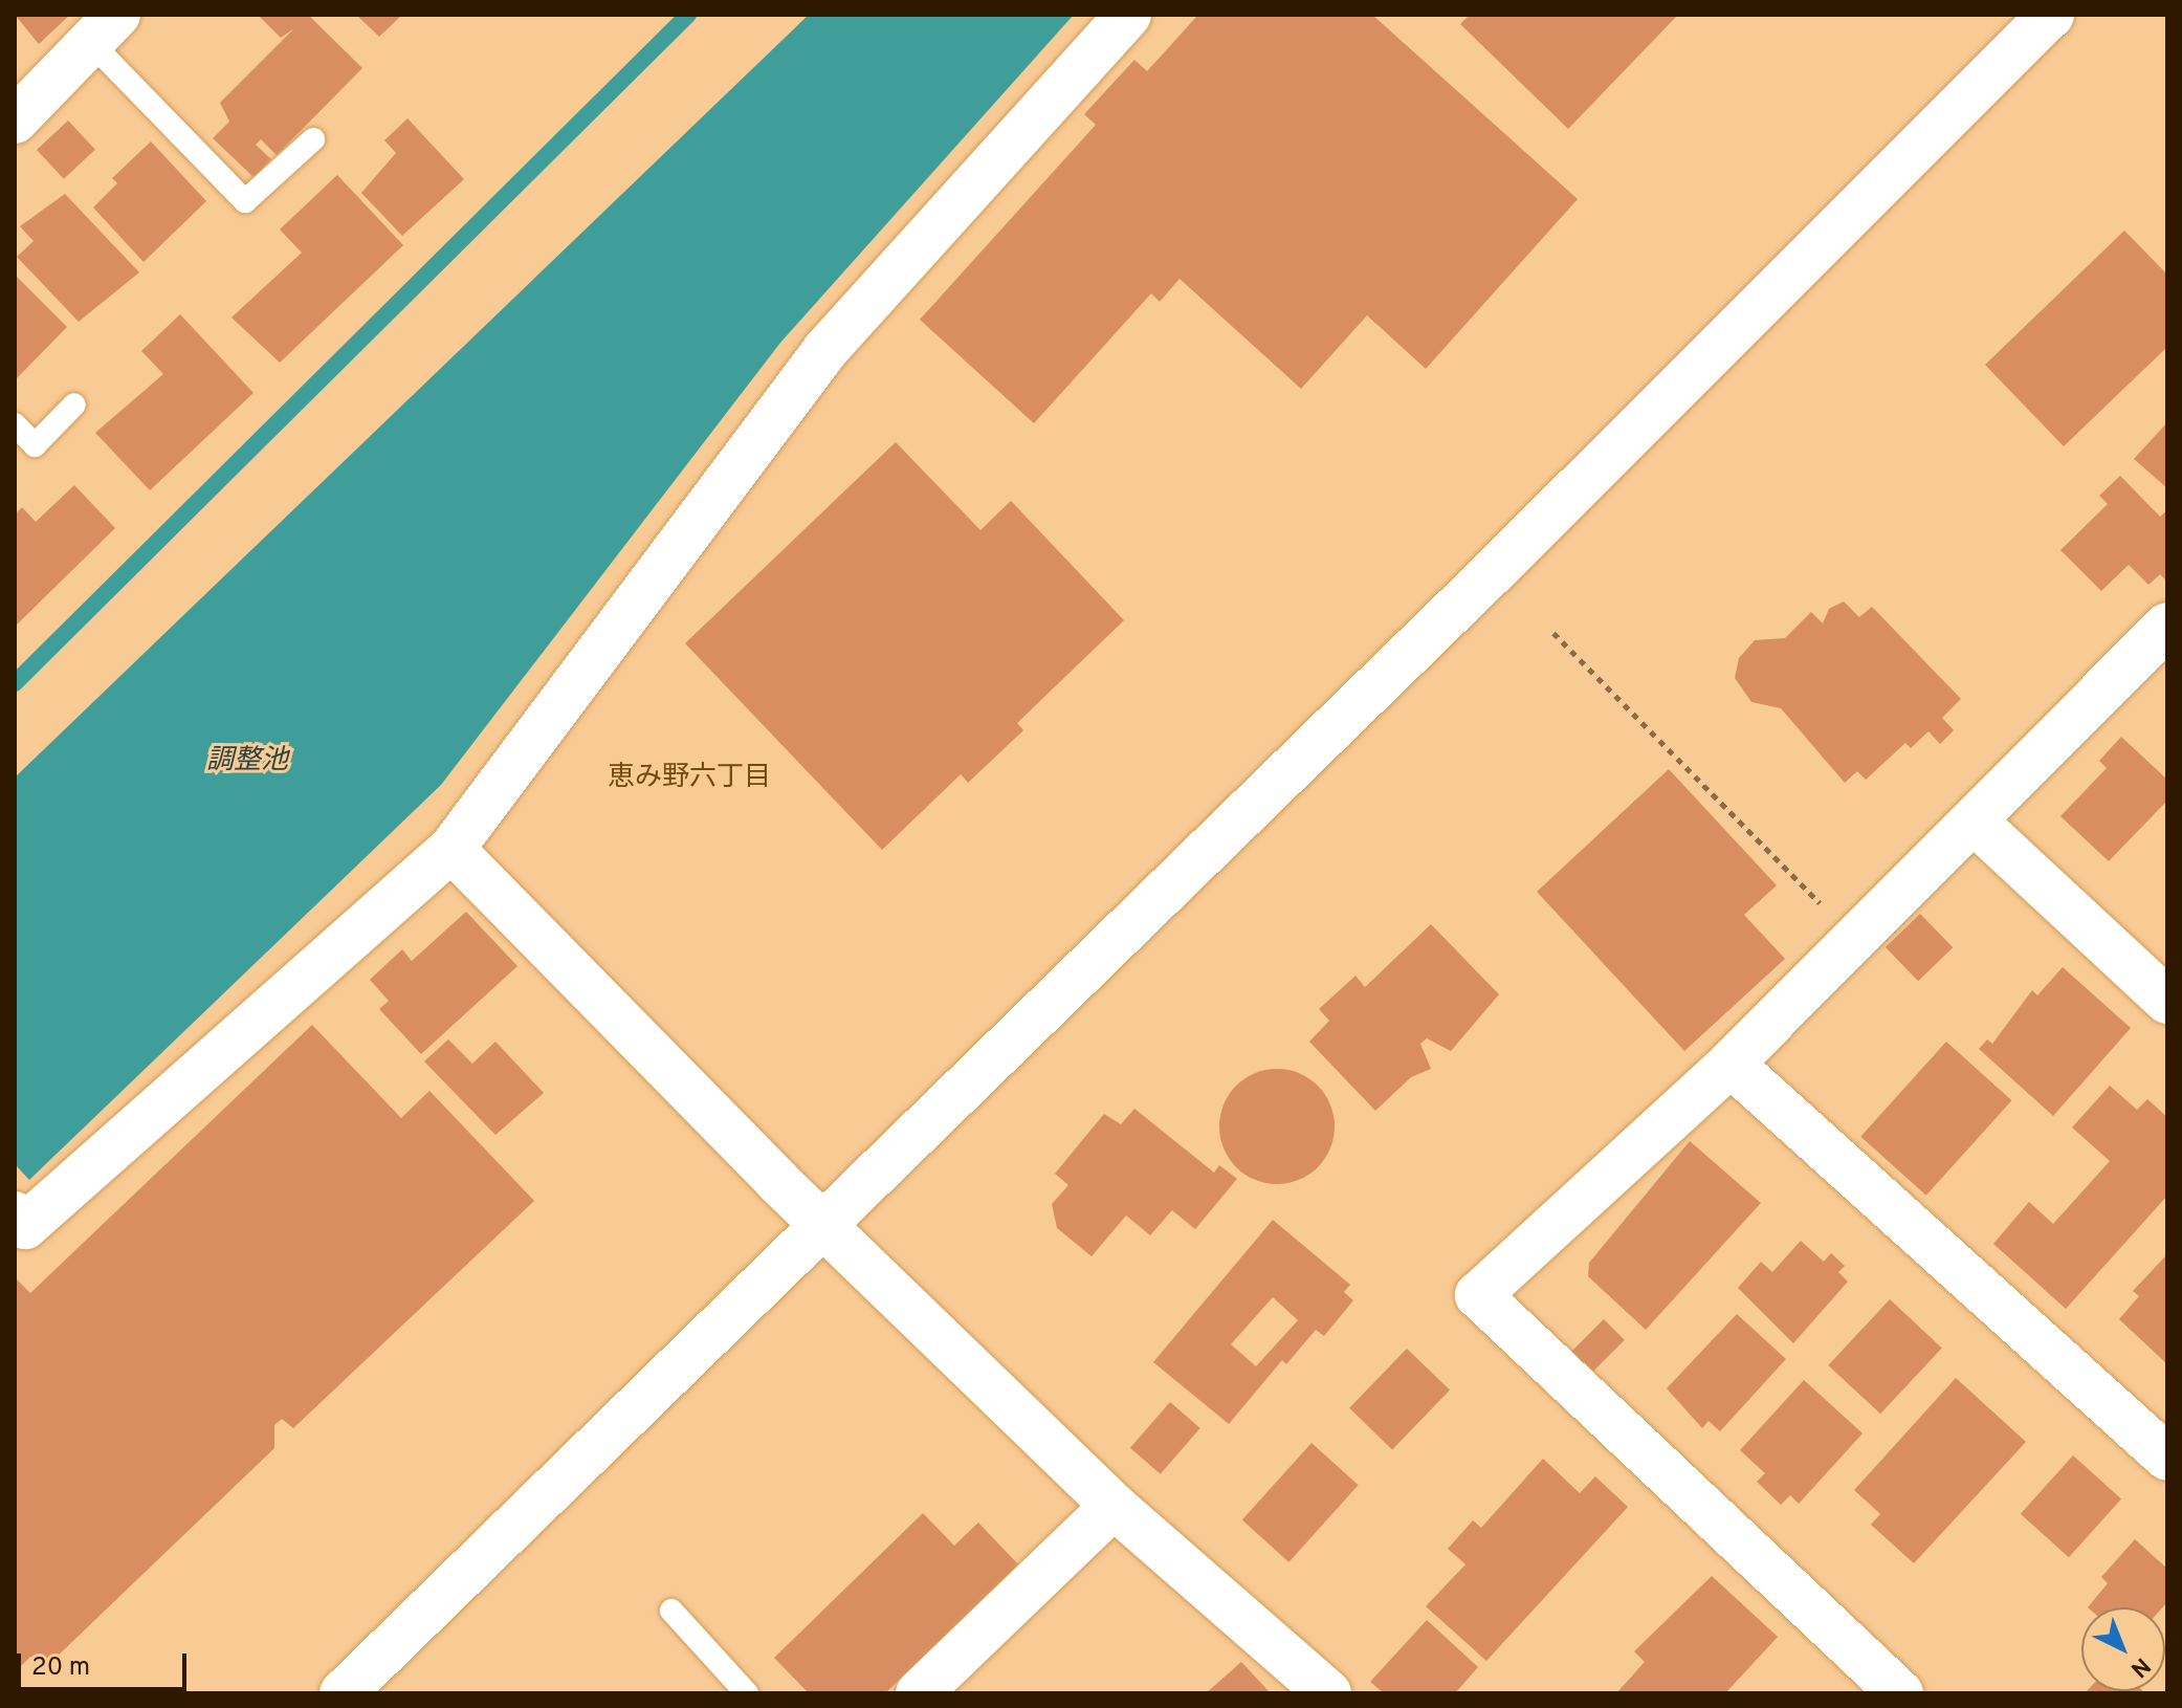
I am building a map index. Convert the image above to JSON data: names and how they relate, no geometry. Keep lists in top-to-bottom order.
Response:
{
  "districts": ["恵み野六丁目"],
  "water": ["調整池"],
  "scale_bar": "20 m",
  "north": "bottom right"
}
